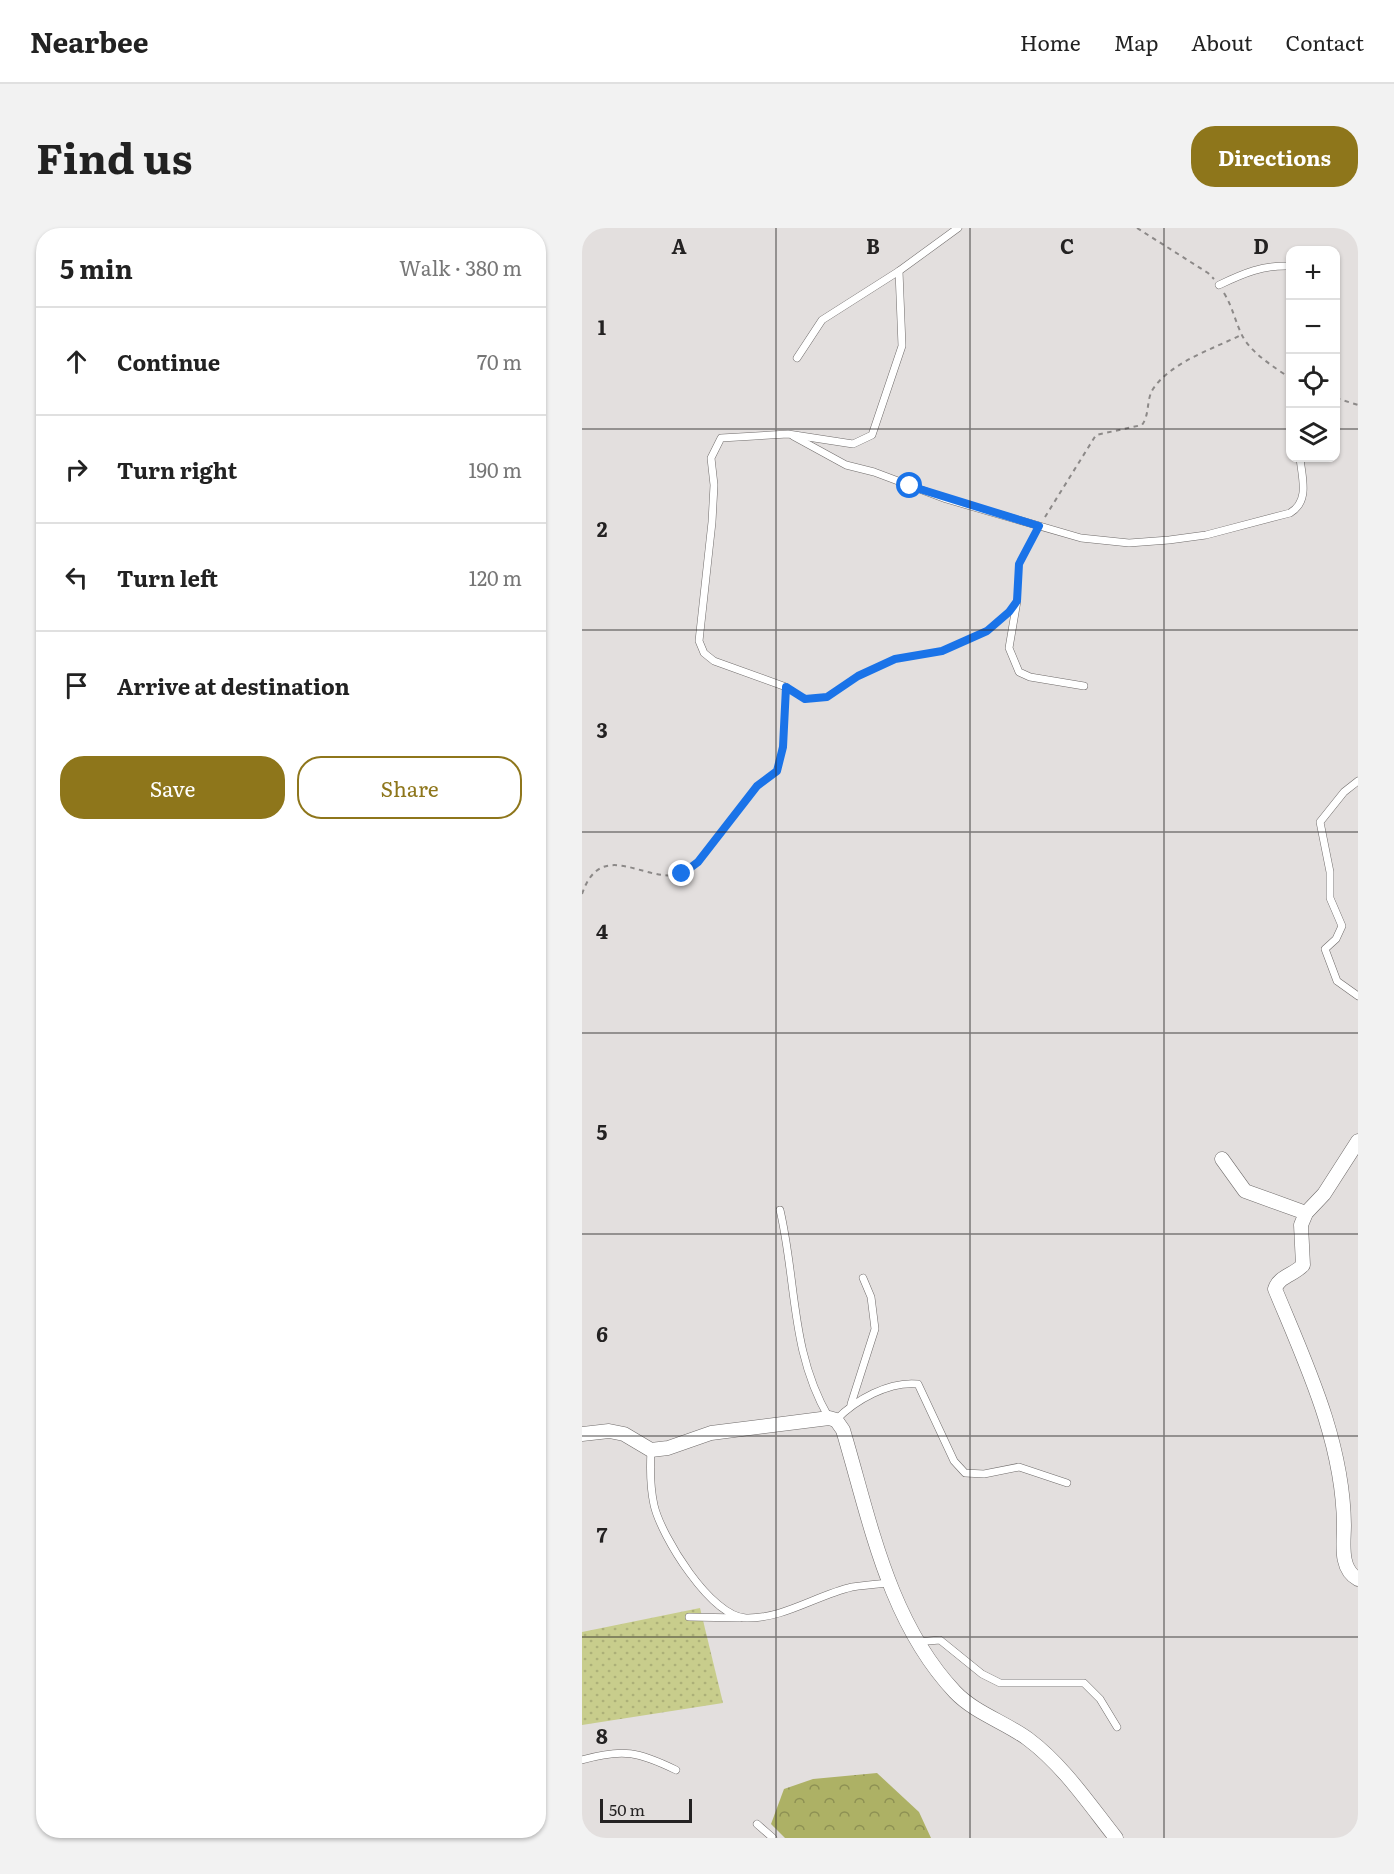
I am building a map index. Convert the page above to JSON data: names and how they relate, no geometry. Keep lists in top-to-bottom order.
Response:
{
  "scale_bar": "50 m",
  "page": {
    "header": "Nearbee",
    "nav": [
      "Home",
      "Map",
      "About",
      "Contact"
    ],
    "title": "Find us",
    "buttons": [
      "Directions",
      ["Save", "Share"]
    ],
    "heading": ["5 min", "Walk · 380 m"],
    "map_buttons": ["+", "−"],
    "list": [
      ["Continue", "70 m"],
      ["Turn right", "190 m"],
      ["Turn left", "120 m"],
      "Arrive at destination"
    ],
    "scale": "50 m"
  },
  "grid": {
    "columns": [
      "A",
      "B",
      "C",
      "D"
    ],
    "rows": [
      "1",
      "2",
      "3",
      "4",
      "5",
      "6",
      "7",
      "8"
    ]
  }
}
